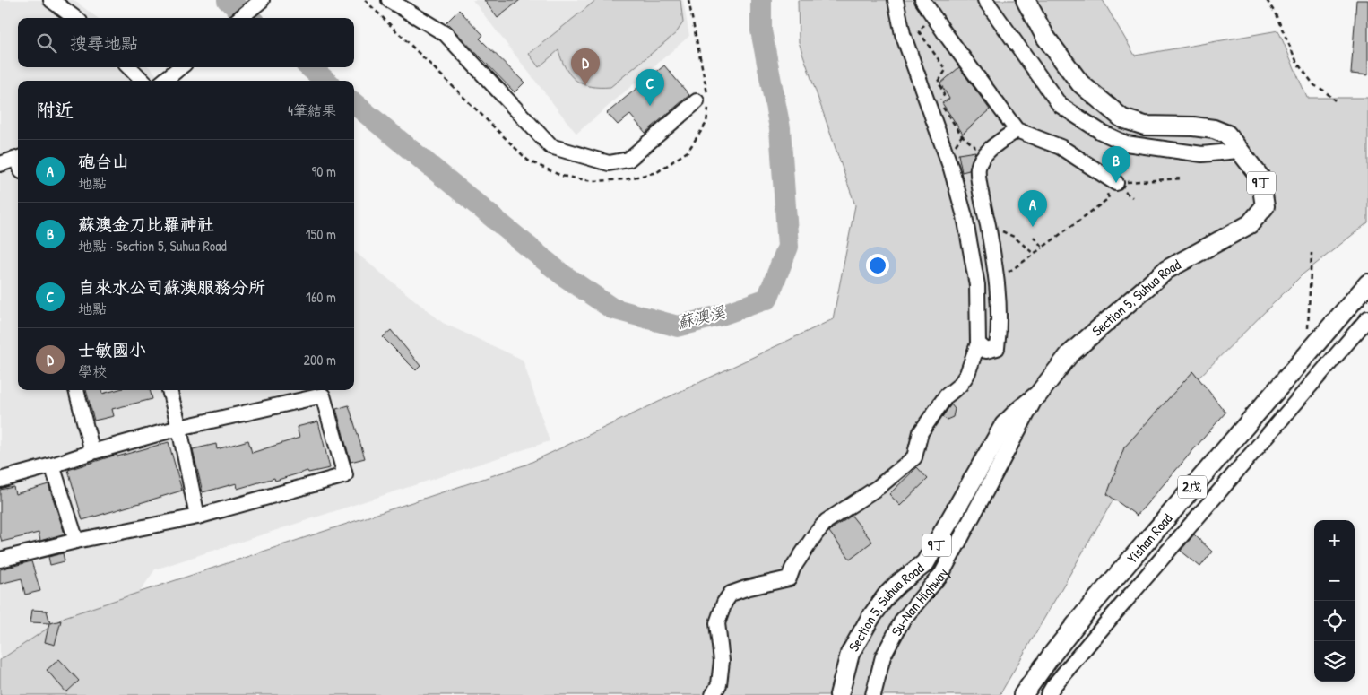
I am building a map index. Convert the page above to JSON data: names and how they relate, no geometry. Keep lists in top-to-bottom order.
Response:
{
  "streets": {
    "main road": [
      "9丁",
      "Section 5, Suhua Road",
      "2戊",
      "Yishan Road"
    ],
    "street": ["Su-Nan Highway"]
  },
  "crossings": [
    ["Section 5, Suhua Road", "Su-Nan Highway"]
  ],
  "water": ["蘇澳溪"],
  "page": {
    "search": "搜尋地點",
    "pins": [
      "D",
      "C",
      "B",
      "A"
    ],
    "heading": ["附近", "4筆結果"],
    "list": [
      {
        "mark": "A",
        "name": "砲台山",
        "note": "地點",
        "value": "90 m"
      },
      {
        "mark": "B",
        "name": "蘇澳金刀比羅神社",
        "note": "地點 · Section 5, Suhua Road",
        "value": "150 m"
      },
      {
        "mark": "C",
        "name": "自來水公司蘇澳服務分所",
        "note": "地點",
        "value": "160 m"
      },
      {
        "mark": "D",
        "name": "士敏國小",
        "note": "學校",
        "value": "200 m"
      }
    ],
    "map_buttons": ["+", "−"]
  }
}
